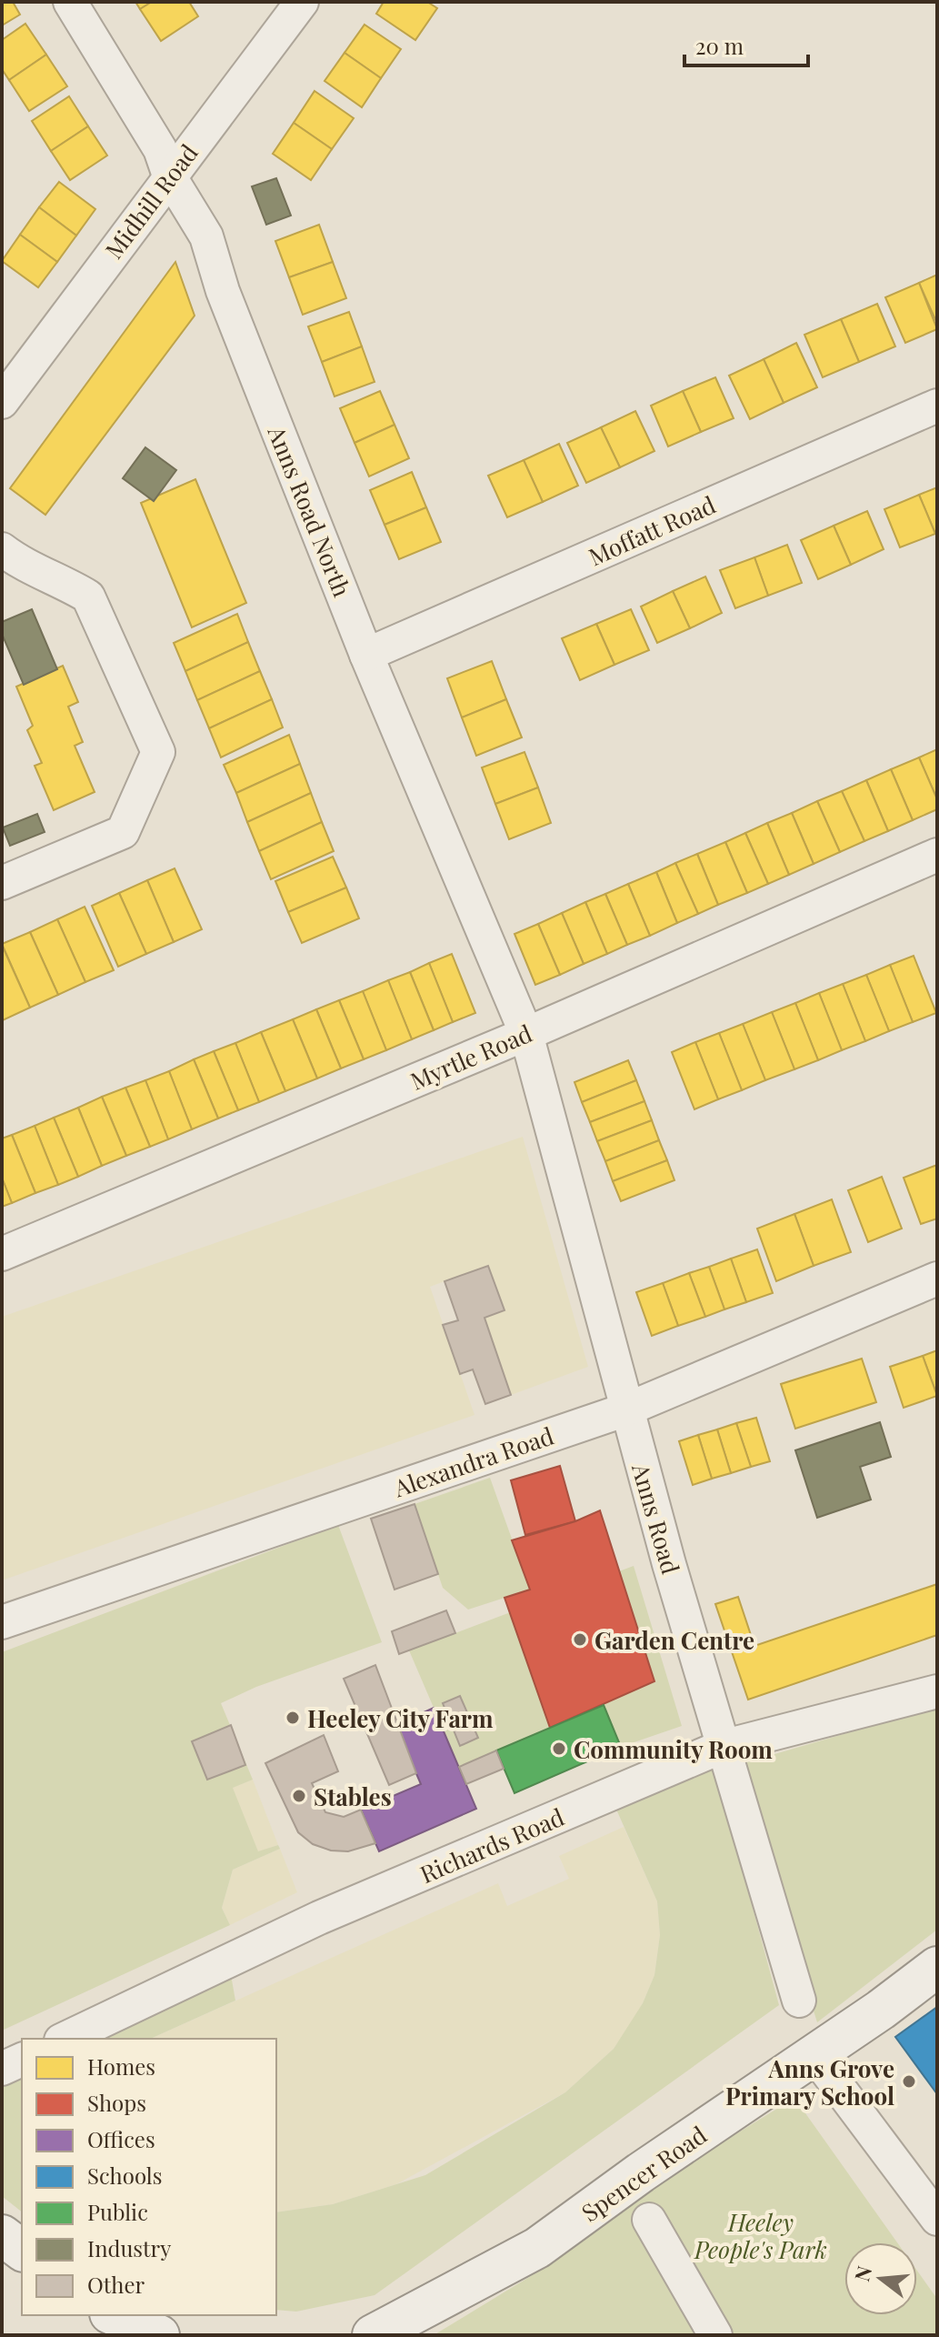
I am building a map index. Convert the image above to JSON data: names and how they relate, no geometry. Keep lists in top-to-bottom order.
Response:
{
  "streets": {
    "main road": ["Spencer Road"],
    "street": [
      "Midhill Road",
      "Anns Road North",
      "Moffatt Road",
      "Myrtle Road",
      "Alexandra Road",
      "Anns Road",
      "Richards Road"
    ]
  },
  "crossings": [
    ["Midhill Road", "Anns Road North"],
    ["Anns Road North", "Moffatt Road"],
    ["Anns Road North", "Myrtle Road"],
    ["Anns Road North", "Anns Road"],
    ["Myrtle Road", "Anns Road"],
    ["Alexandra Road", "Anns Road"],
    ["Anns Road", "Richards Road"]
  ],
  "parks": ["Heeley People's Park"],
  "places": [
    "Garden Centre",
    "Heeley City Farm",
    "Community Room",
    "Stables",
    "Anns Grove Primary School"
  ],
  "legend": [
    "Homes",
    "Shops",
    "Offices",
    "Schools",
    "Public",
    "Industry",
    "Other"
  ],
  "scale_bar": "20 m",
  "north": "left"
}
